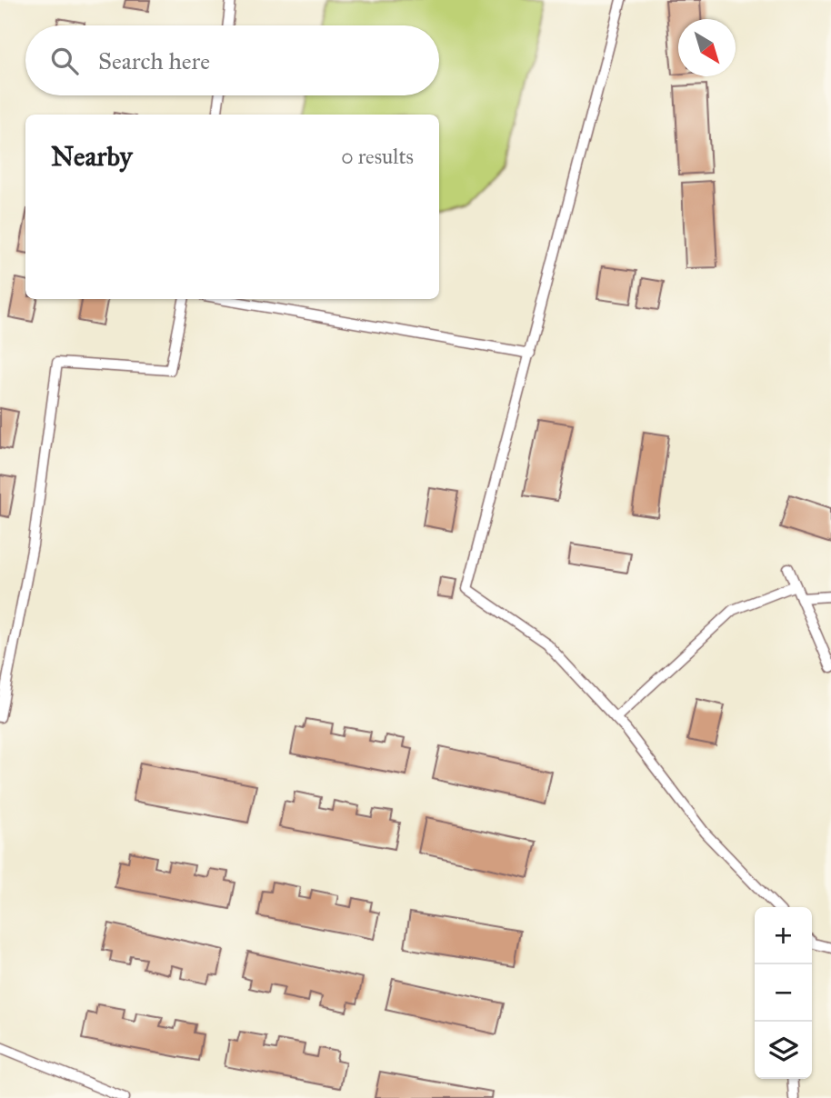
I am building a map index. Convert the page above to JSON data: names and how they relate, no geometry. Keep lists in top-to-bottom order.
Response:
{
  "north": "bottom right",
  "page": {
    "search": "Search here",
    "heading": ["Nearby", "0 results"],
    "map_buttons": ["+", "−"]
  }
}
